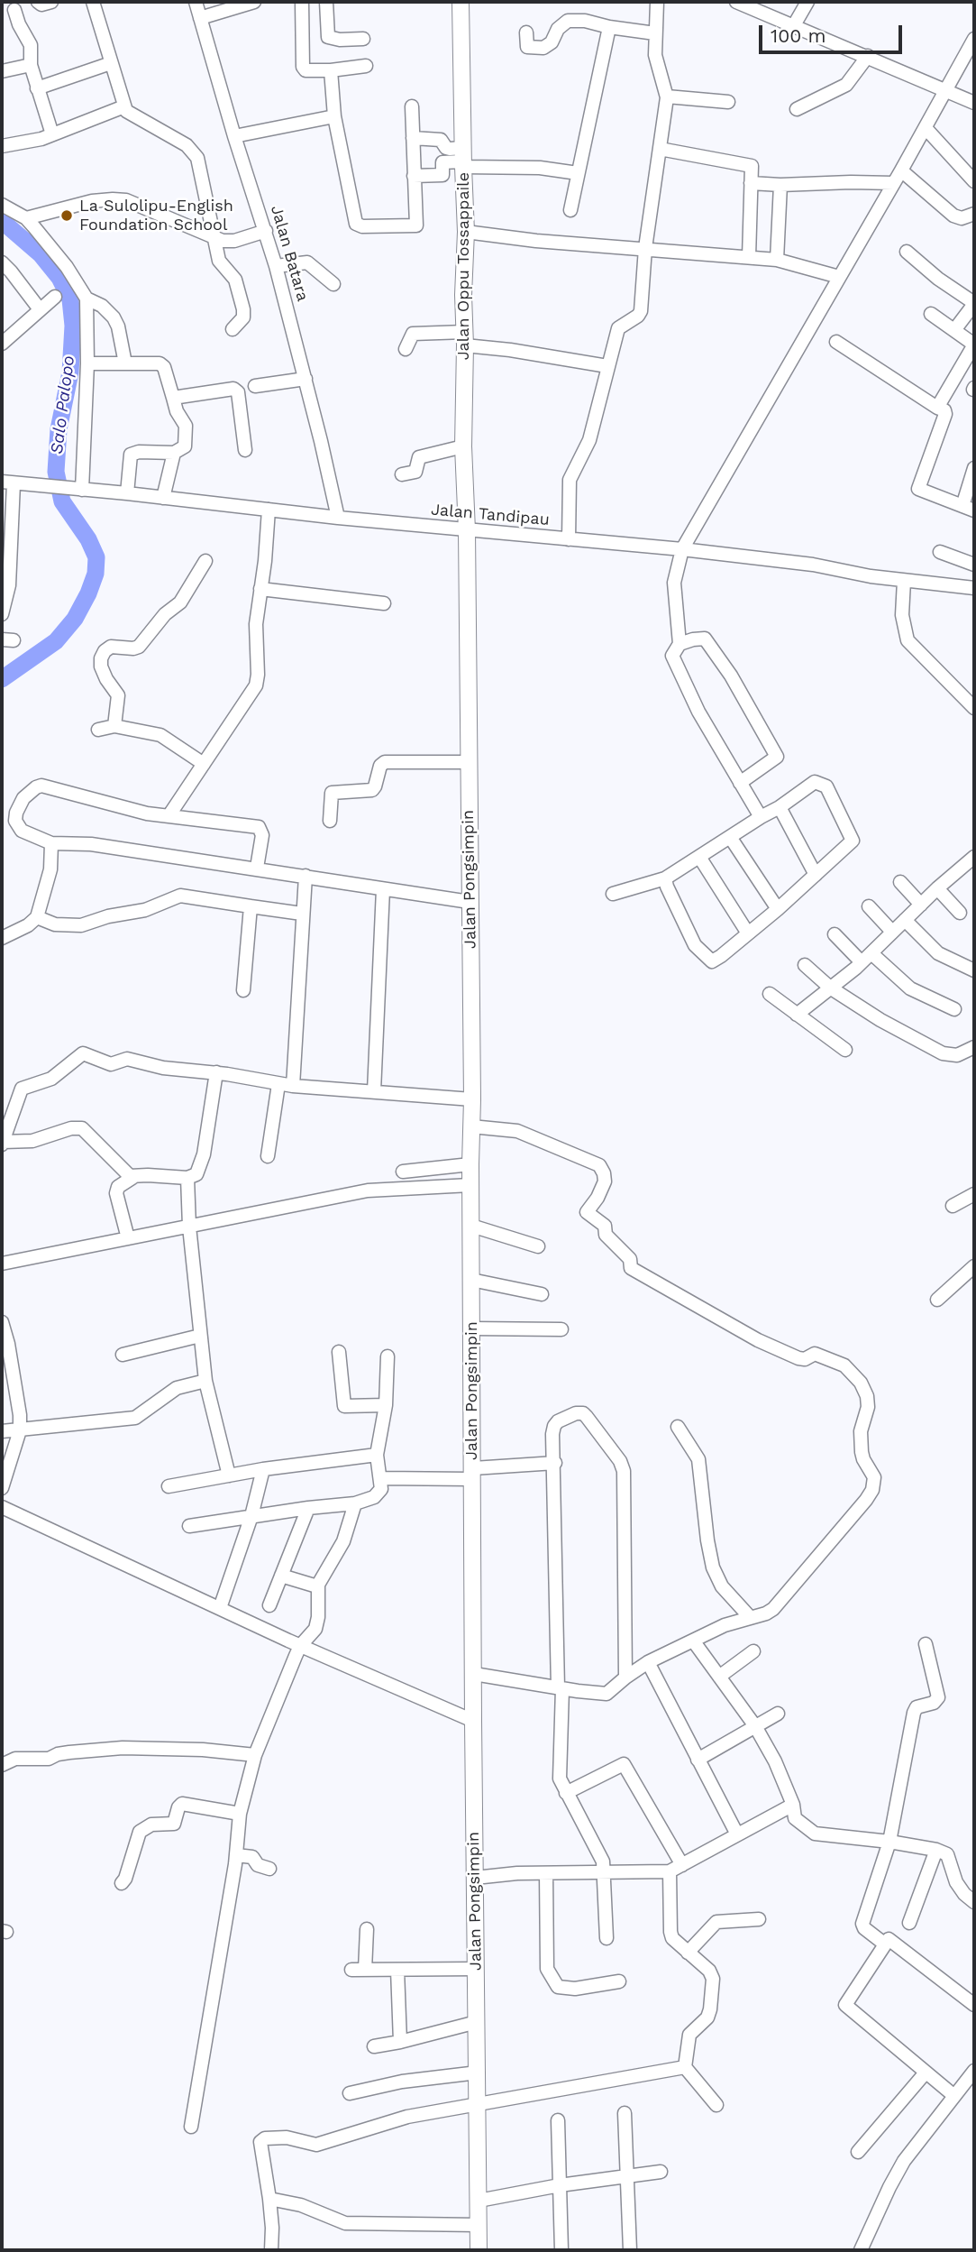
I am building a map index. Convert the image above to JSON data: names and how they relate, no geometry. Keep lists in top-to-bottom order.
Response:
{
  "streets": {
    "main road": ["Jalan Oppu Tossappaile", "Jalan Pongsimpin"],
    "street": ["Jalan Batara", "Jalan Tandipau"]
  },
  "crossings": [
    ["Jalan Batara", "Jalan Tandipau"],
    ["Jalan Oppu Tossappaile", "Jalan Tandipau"],
    ["Jalan Oppu Tossappaile", "Jalan Pongsimpin"],
    ["Jalan Tandipau", "Jalan Pongsimpin"]
  ],
  "water": ["Salo Palopo"],
  "places": ["La Sulolipu-English Foundation School"],
  "scale_bar": "100 m"
}
